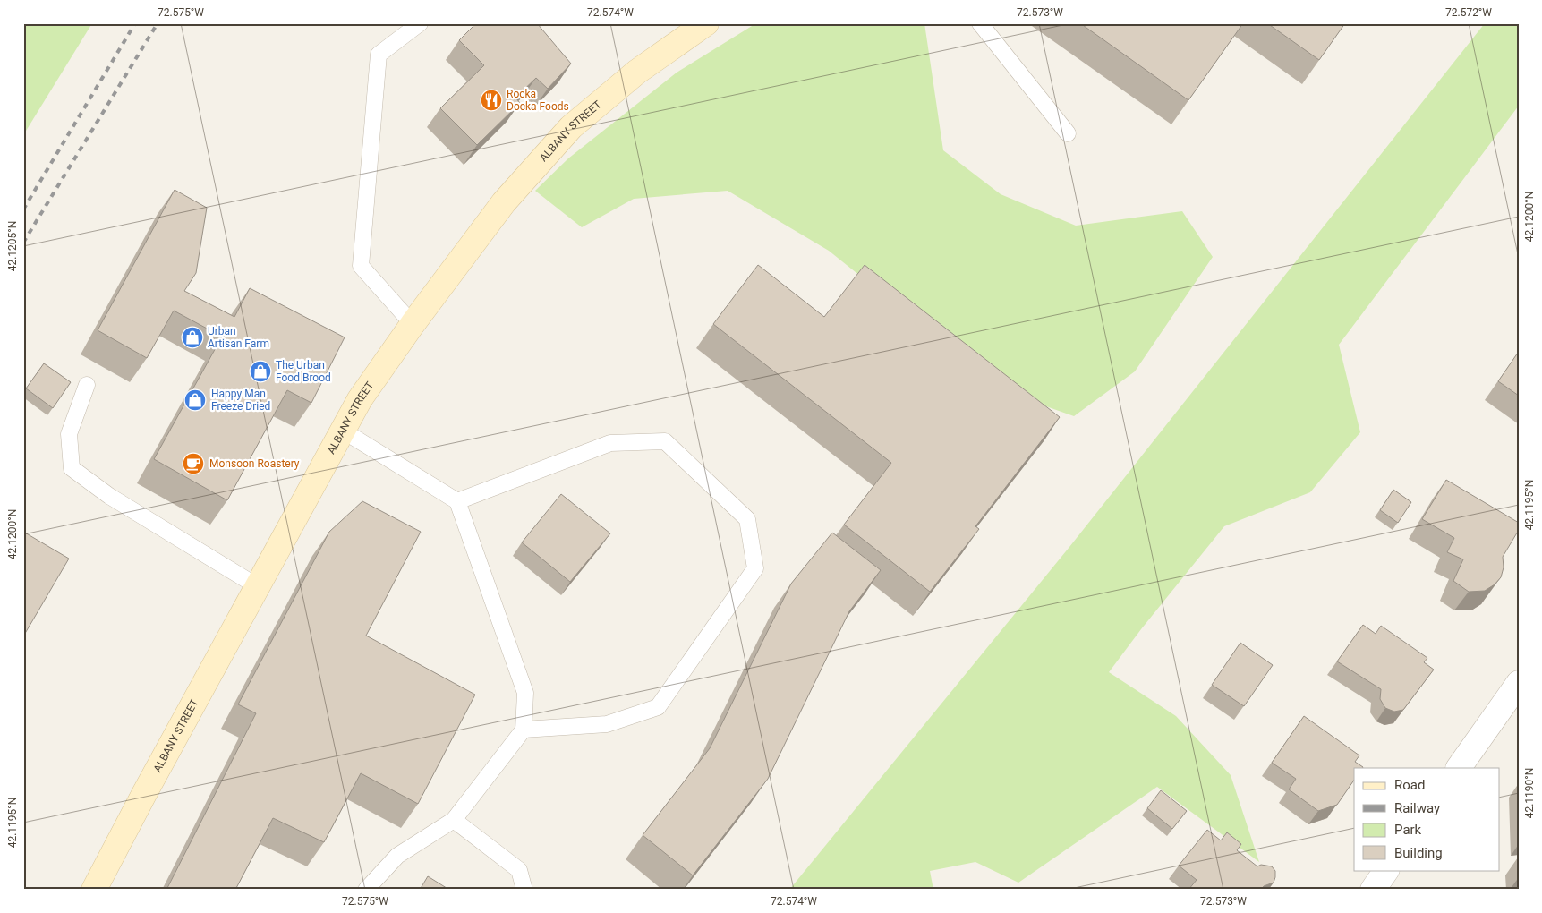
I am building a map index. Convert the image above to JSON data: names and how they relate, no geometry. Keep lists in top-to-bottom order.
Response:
{
  "streets": {
    "main road": ["ALBANY STREET"]
  },
  "places": {
    "restaurant": ["Rocka Docka Foods"],
    "shop": ["Urban Artisan Farm", "The Urban Food Brood", "Happy Man Freeze Dried"],
    "cafe": ["Monsoon Roastery"]
  },
  "legend": [
    "Road",
    "Railway",
    "Park",
    "Building"
  ],
  "coordinates": [
    "72.575°W",
    "72.574°W",
    "72.573°W",
    "72.572°W",
    "42.1200°N",
    "42.1205°N",
    "42.1195°N",
    "42.1190°N"
  ]
}
